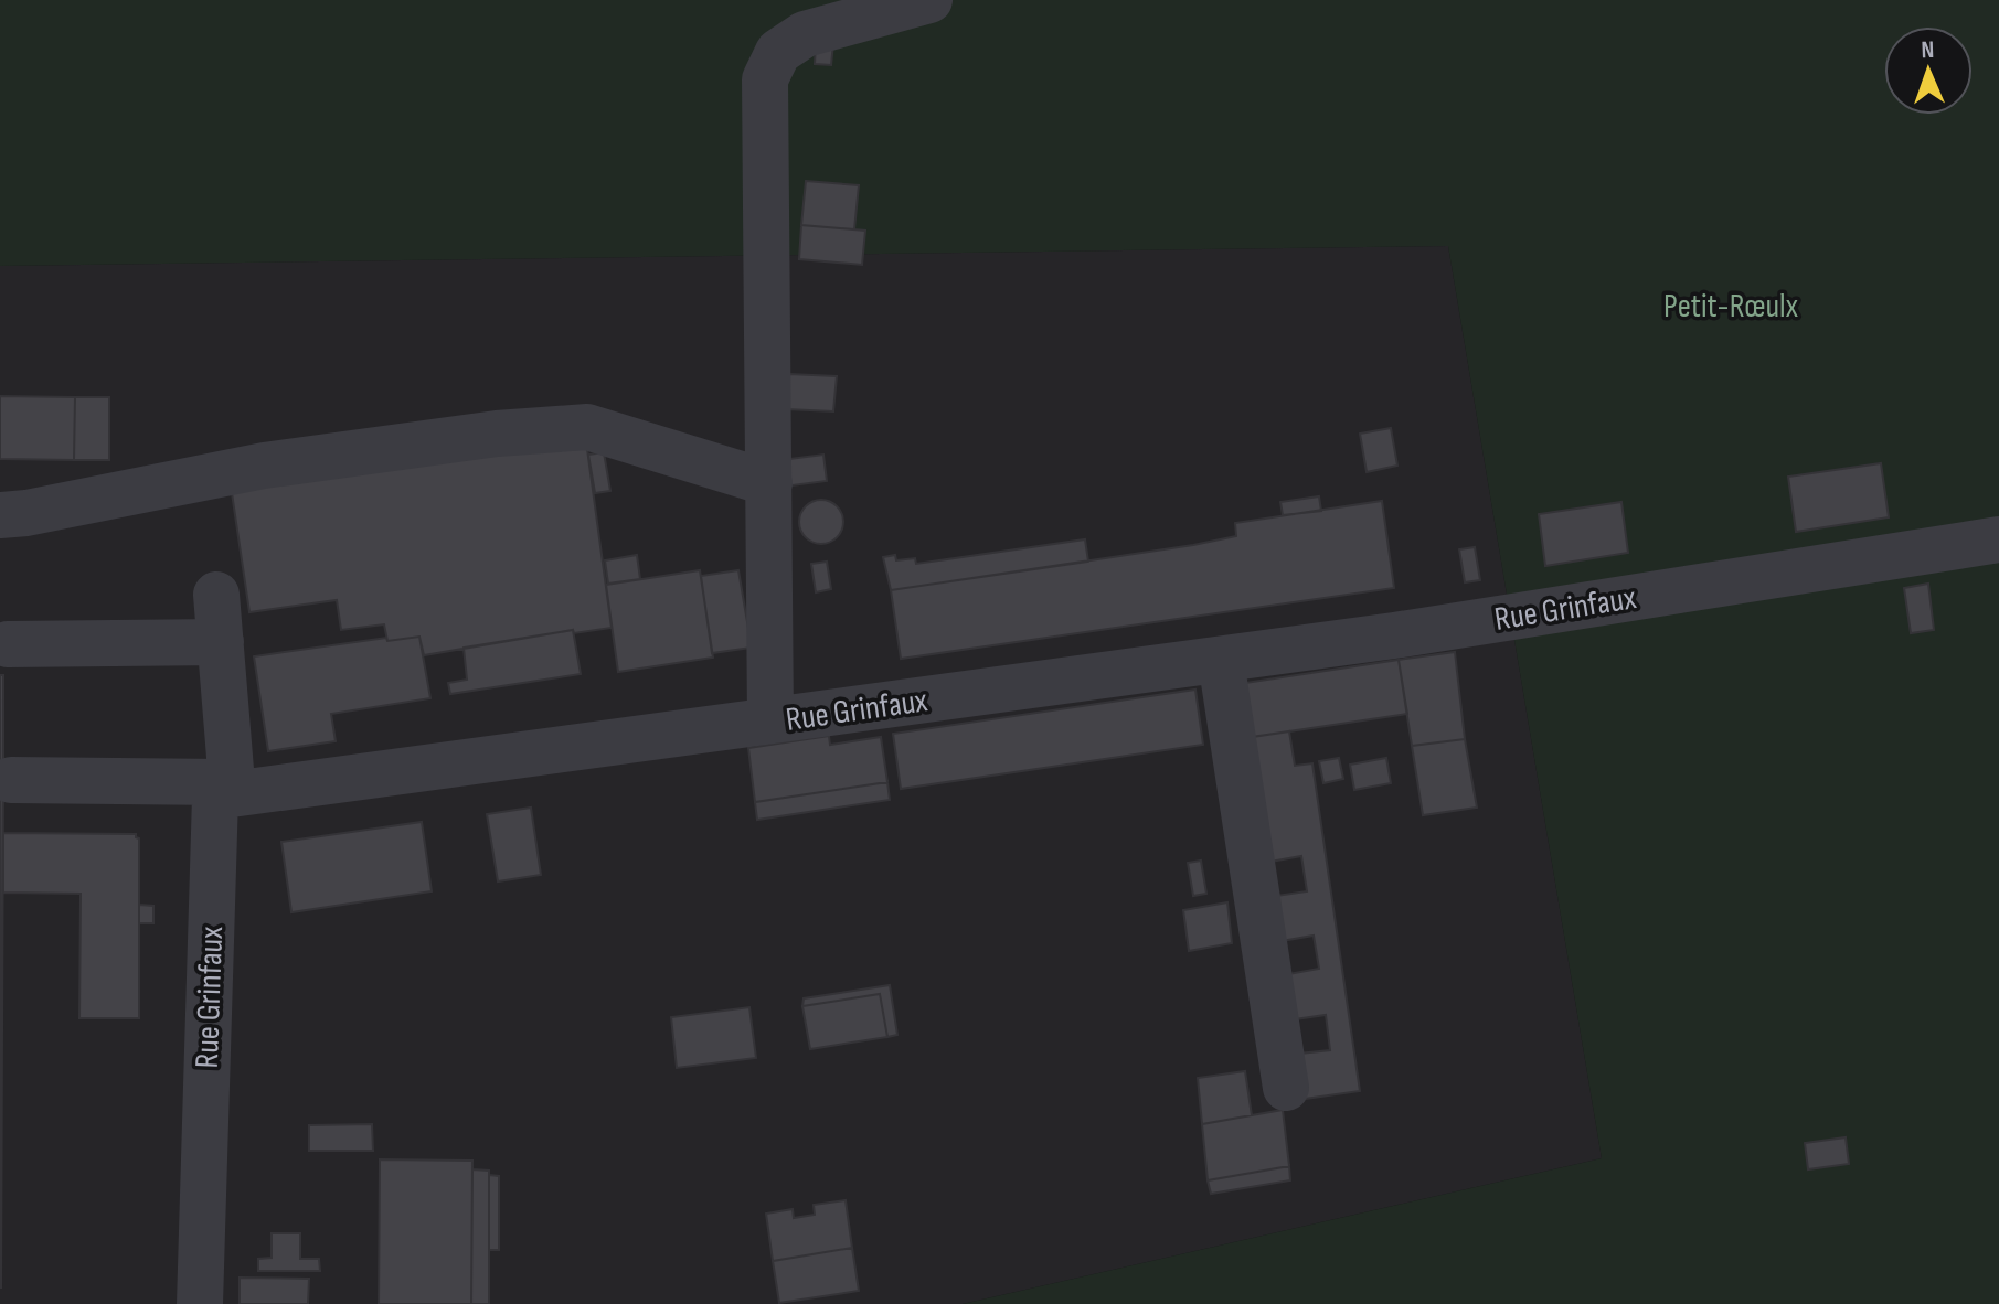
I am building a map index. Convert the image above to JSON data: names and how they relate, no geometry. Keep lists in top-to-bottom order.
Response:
{
  "streets": {
    "street": ["Rue Grinfaux"]
  },
  "parks": ["Petit-Rœulx"],
  "north": "top"
}
